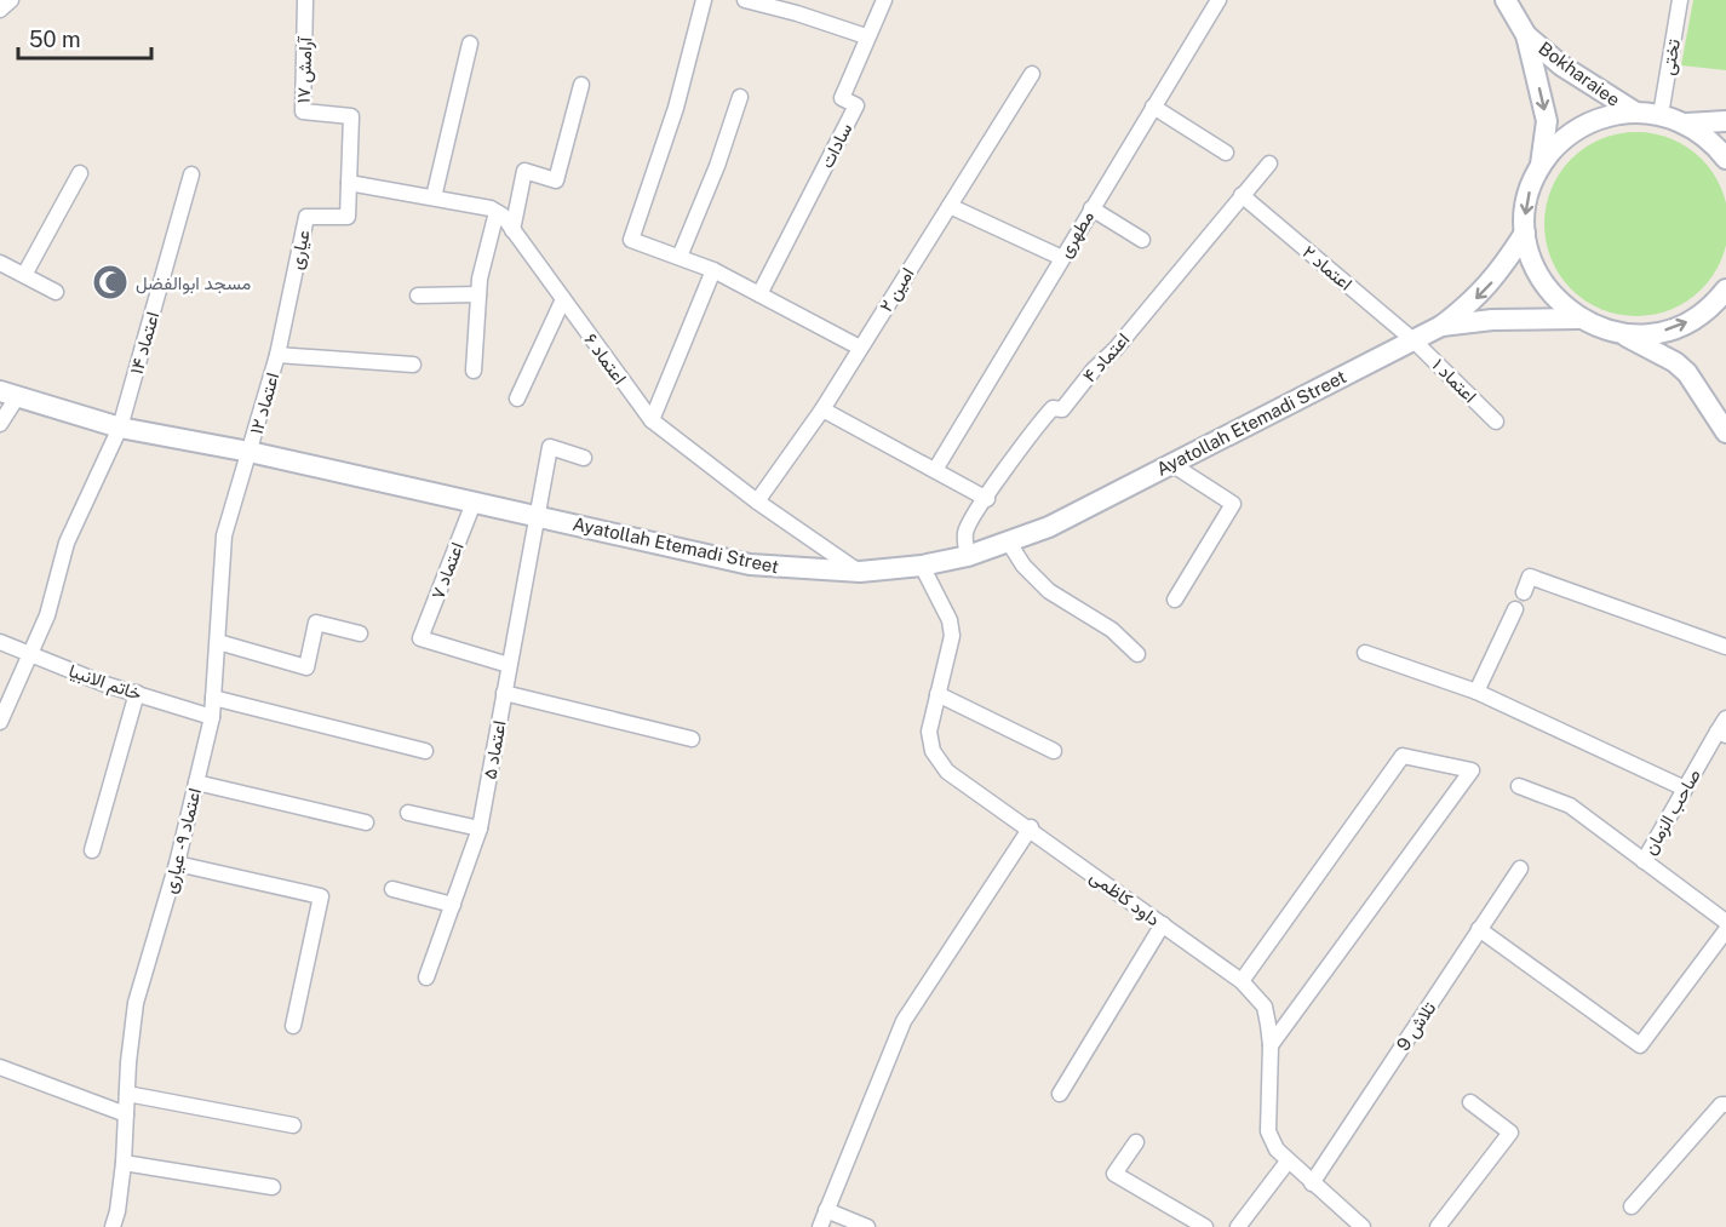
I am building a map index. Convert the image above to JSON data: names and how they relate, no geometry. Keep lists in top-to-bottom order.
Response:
{
  "streets": {
    "main road": ["Bokharaiee", "Ayatollah Etemadi Street"],
    "street": [
      "تختی",
      "آرامش ۱۷",
      "سادات",
      "مطهری",
      "عیاری",
      "اعتماد ۲",
      "امین ۲",
      "اعتماد ۱۴",
      "اعتماد ۴",
      "اعتماد ۶",
      "اعتماد ۱",
      "اعتماد ۱۲",
      "اعتماد ۷",
      "خاتم الانبیا",
      "اعتماد ۵",
      "صاحب الزمان",
      "اعتماد ۹ - عیاری",
      "داود کاظمی",
      "تلاش 9"
    ]
  },
  "crossings": [
    ["آرامش ۱۷", "عیاری"],
    ["عیاری", "اعتماد ۱۲"],
    ["اعتماد ۲", "اعتماد ۴"],
    ["اعتماد ۲", "اعتماد ۱"],
    ["اعتماد ۲", "Ayatollah Etemadi Street"],
    ["امین ۲", "اعتماد ۶"],
    ["اعتماد ۱۴", "Ayatollah Etemadi Street"],
    ["اعتماد ۱۴", "خاتم الانبیا"],
    ["اعتماد ۴", "Ayatollah Etemadi Street"],
    ["اعتماد ۶", "Ayatollah Etemadi Street"],
    ["اعتماد ۱", "Ayatollah Etemadi Street"],
    ["اعتماد ۱۲", "Ayatollah Etemadi Street"],
    ["اعتماد ۱۲", "اعتماد ۹ - عیاری"],
    ["Ayatollah Etemadi Street", "اعتماد ۷"],
    ["Ayatollah Etemadi Street", "اعتماد ۵"],
    ["Ayatollah Etemadi Street", "اعتماد ۹ - عیاری"],
    ["Ayatollah Etemadi Street", "داود کاظمی"],
    ["اعتماد ۷", "اعتماد ۵"],
    ["خاتم الانبیا", "اعتماد ۹ - عیاری"],
    ["داود کاظمی", "تلاش 9"]
  ],
  "one_way": ["Bokharaiee"],
  "places": {
    "mosque": ["مسجد ابوالفضل"]
  },
  "scale_bar": "50 m"
}
